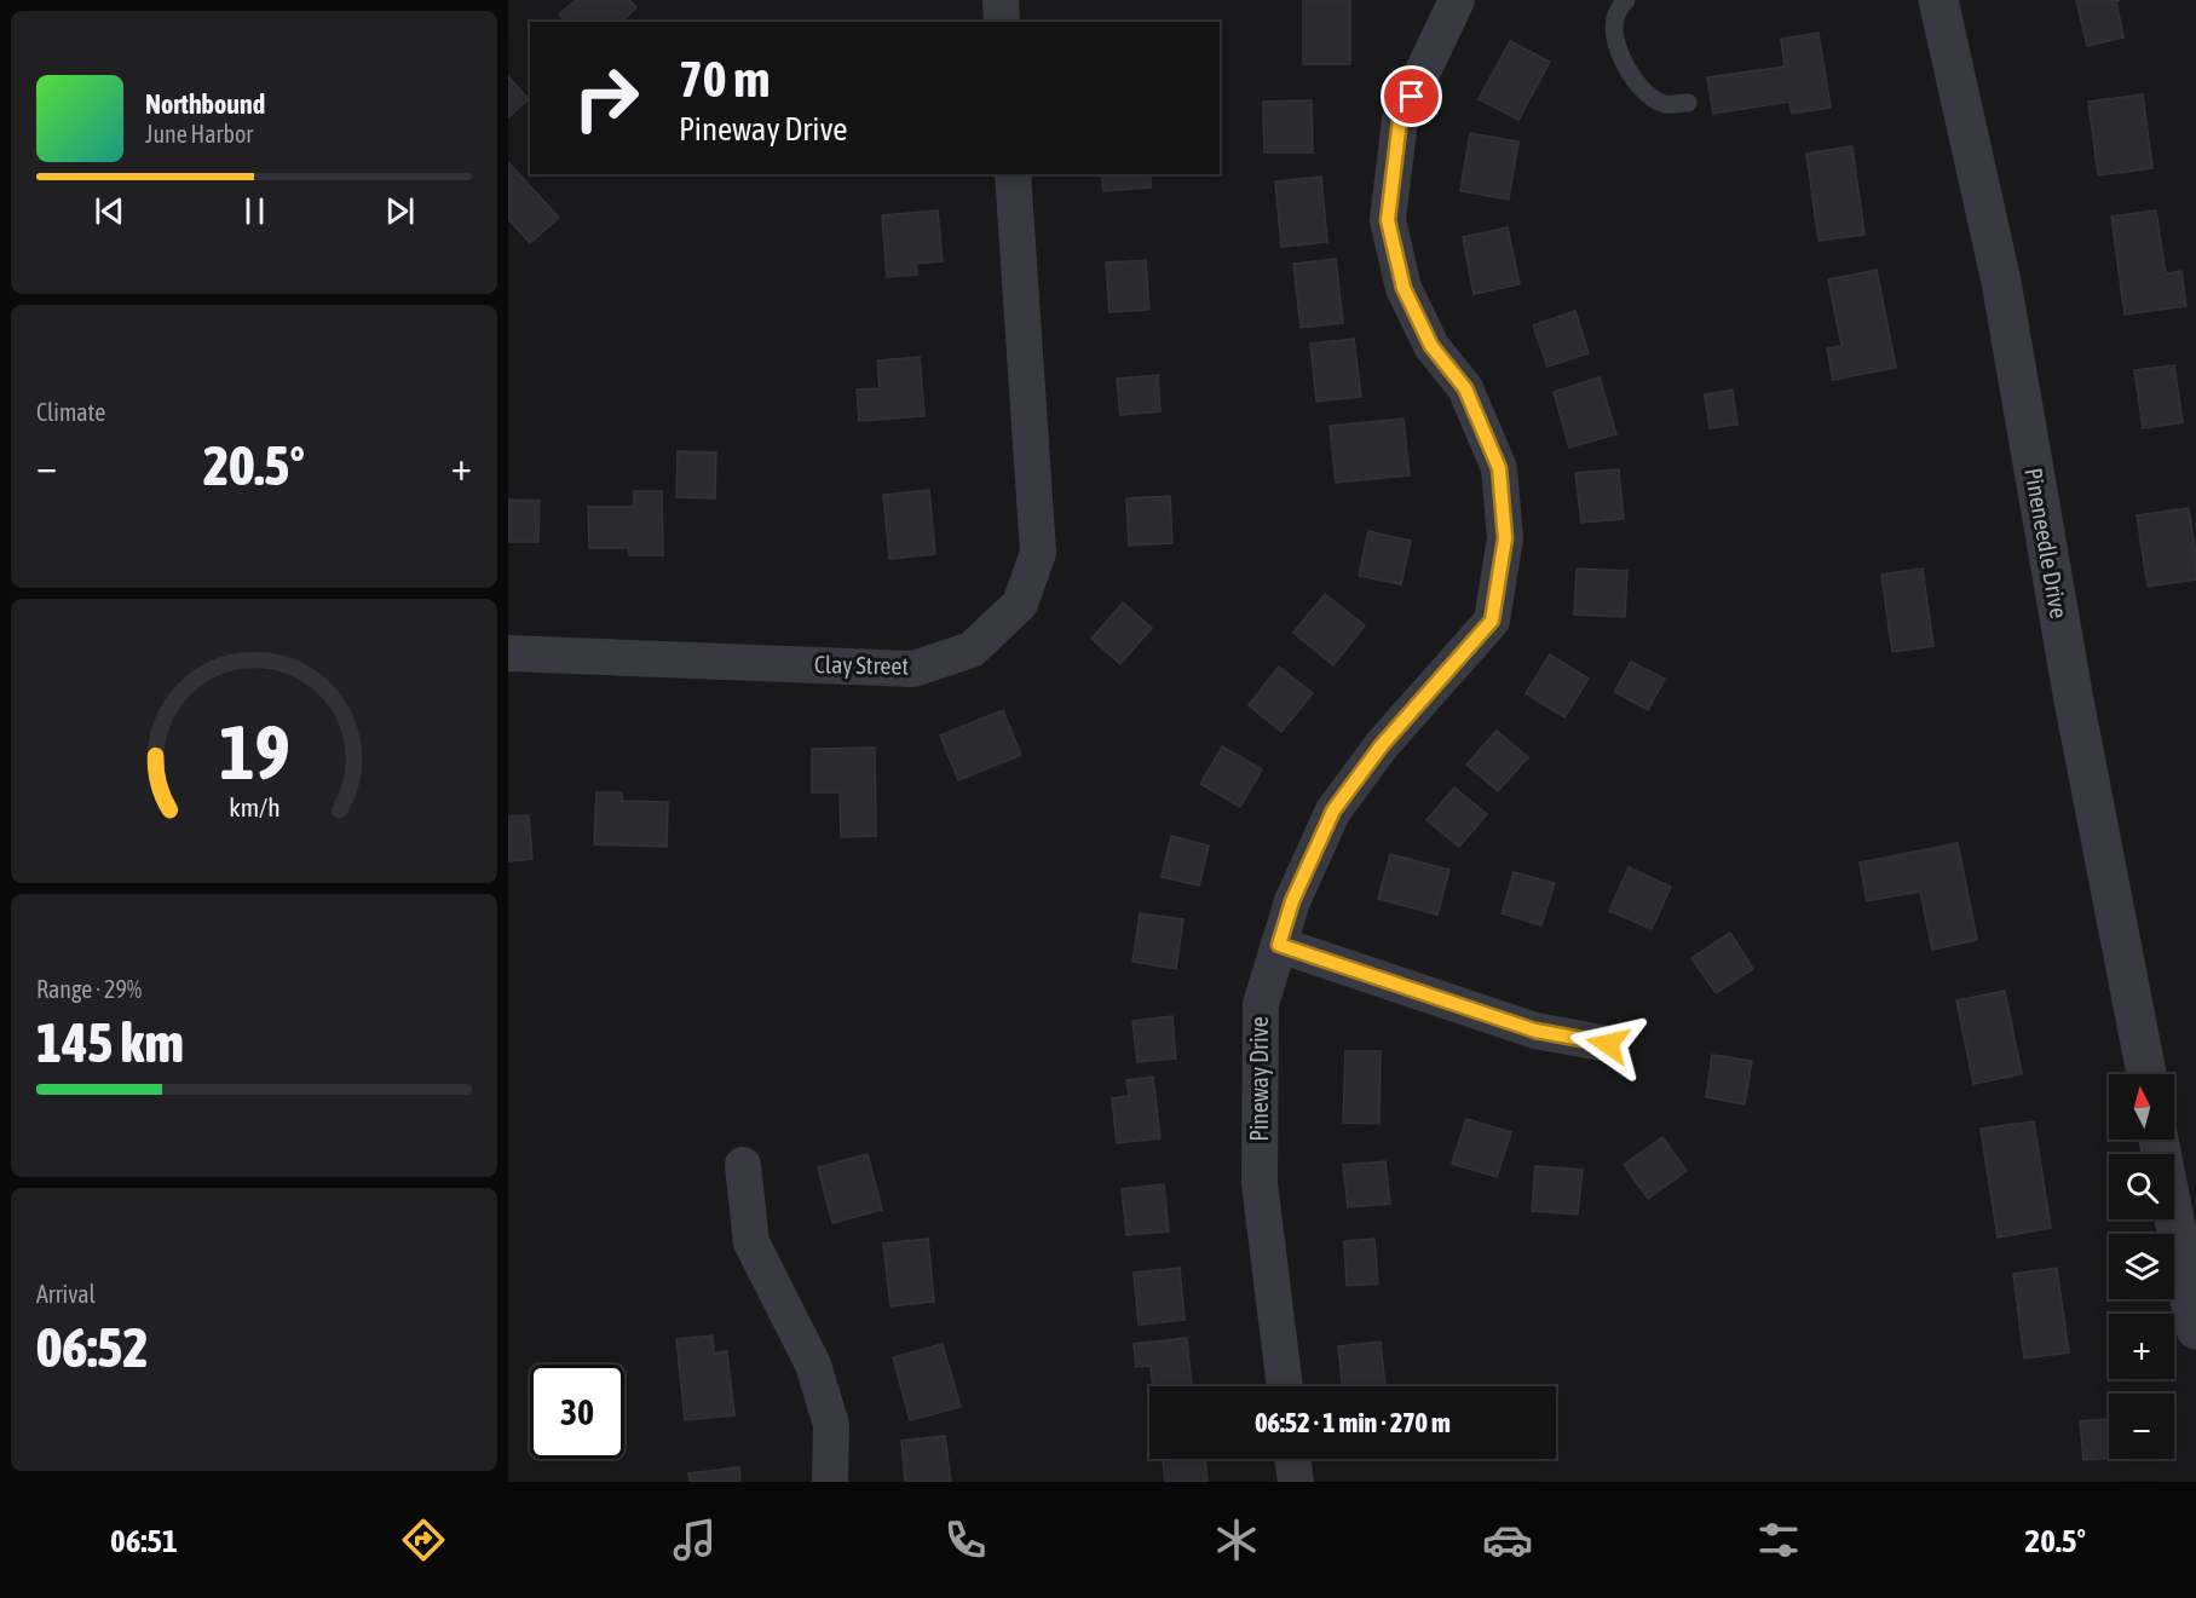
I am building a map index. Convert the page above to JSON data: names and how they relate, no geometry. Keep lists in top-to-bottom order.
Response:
{
  "streets": {
    "street": ["Pineneedle Drive", "Clay Street", "Pineway Drive"]
  },
  "north": "top",
  "page": {
    "turn": ["70 m", "Pineway Drive"],
    "song": ["Northbound", "June Harbor"],
    "tile": [
      "Climate",
      ["Range · 29%", "145 km"],
      ["Arrival", "06:52"]
    ],
    "heat": ["−", "20.5°", "+"],
    "map_buttons": ["+", "−"],
    "limit": "30",
    "trip": "06:52 · 1 min · 270 m",
    "tabs": ["06:51", "20.5°"],
    "gauge": ["19", "km/h"]
  }
}
